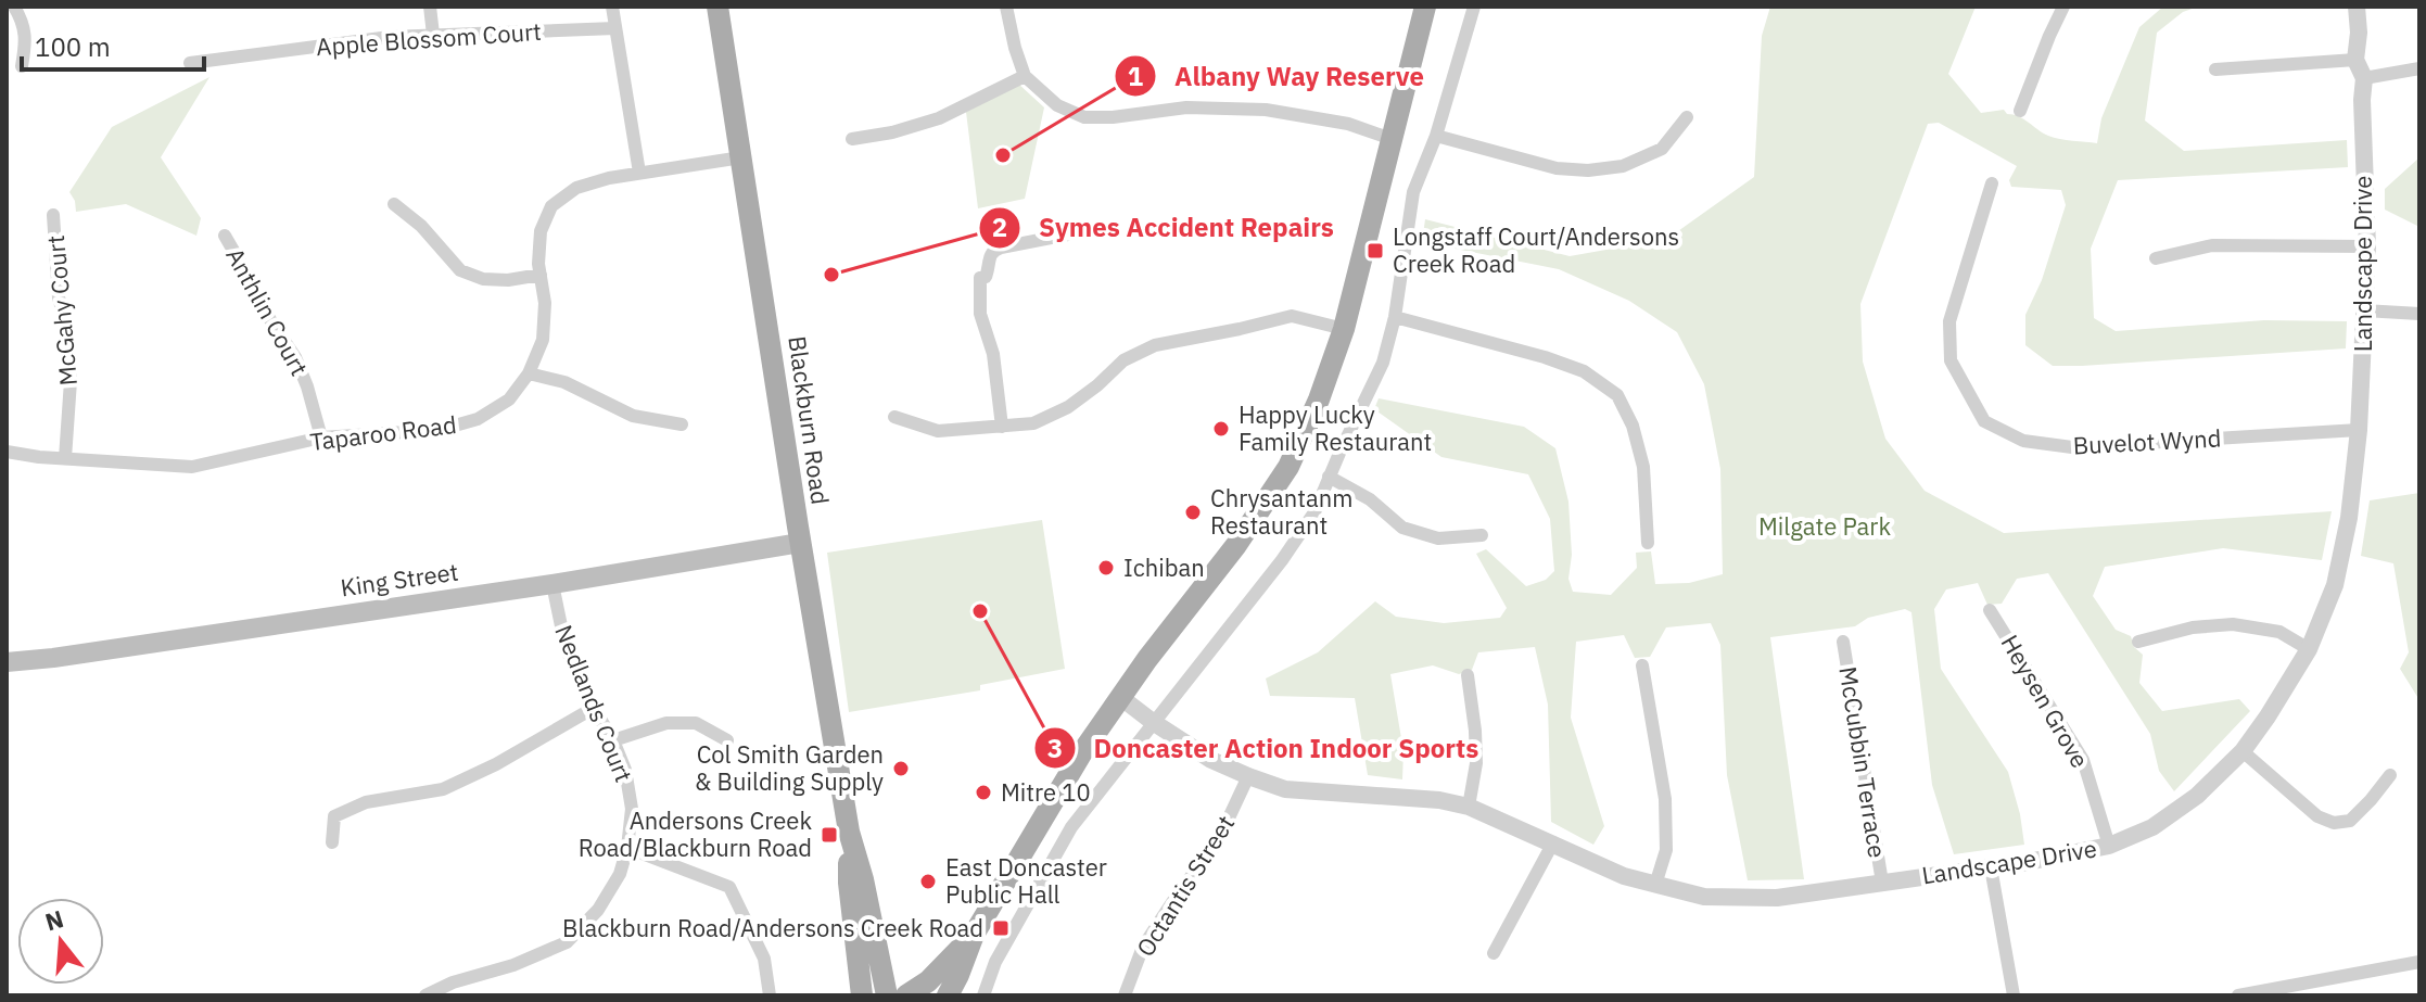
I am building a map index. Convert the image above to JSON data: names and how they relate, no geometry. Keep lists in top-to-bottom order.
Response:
{
  "streets": {
    "main road": ["Blackburn Road", "King Street"],
    "street": [
      "Apple Blossom Court",
      "Landscape Drive",
      "McGahy Court",
      "Anthlin Court",
      "Taparoo Road",
      "Buvelot Wynd",
      "Heysen Grove",
      "Nedlands Court",
      "McCubbin Terrace",
      "Octantis Street"
    ]
  },
  "crossings": [
    ["Landscape Drive", "Buvelot Wynd"],
    ["Landscape Drive", "Heysen Grove"],
    ["Landscape Drive", "McCubbin Terrace"],
    ["Landscape Drive", "Octantis Street"],
    ["McGahy Court", "Taparoo Road"],
    ["Anthlin Court", "Taparoo Road"],
    ["Blackburn Road", "Taparoo Road"],
    ["Blackburn Road", "King Street"],
    ["King Street", "Nedlands Court"]
  ],
  "parks": ["Milgate Park"],
  "places": {
    "other": [
      "Albany Way Reserve",
      "Symes Accident Repairs",
      "Happy Lucky Family Restaurant",
      "Chrysantanm Restaurant",
      "Ichiban",
      "Doncaster Action Indoor Sports",
      "Col Smith Garden & Building Supply",
      "Mitre 10",
      "East Doncaster Public Hall"
    ],
    "transit": ["Longstaff Court/Andersons Creek Road", "Andersons Creek Road/Blackburn Road", "Blackburn Road/Andersons Creek Road"]
  },
  "scale_bar": "100 m",
  "north": "top"
}
